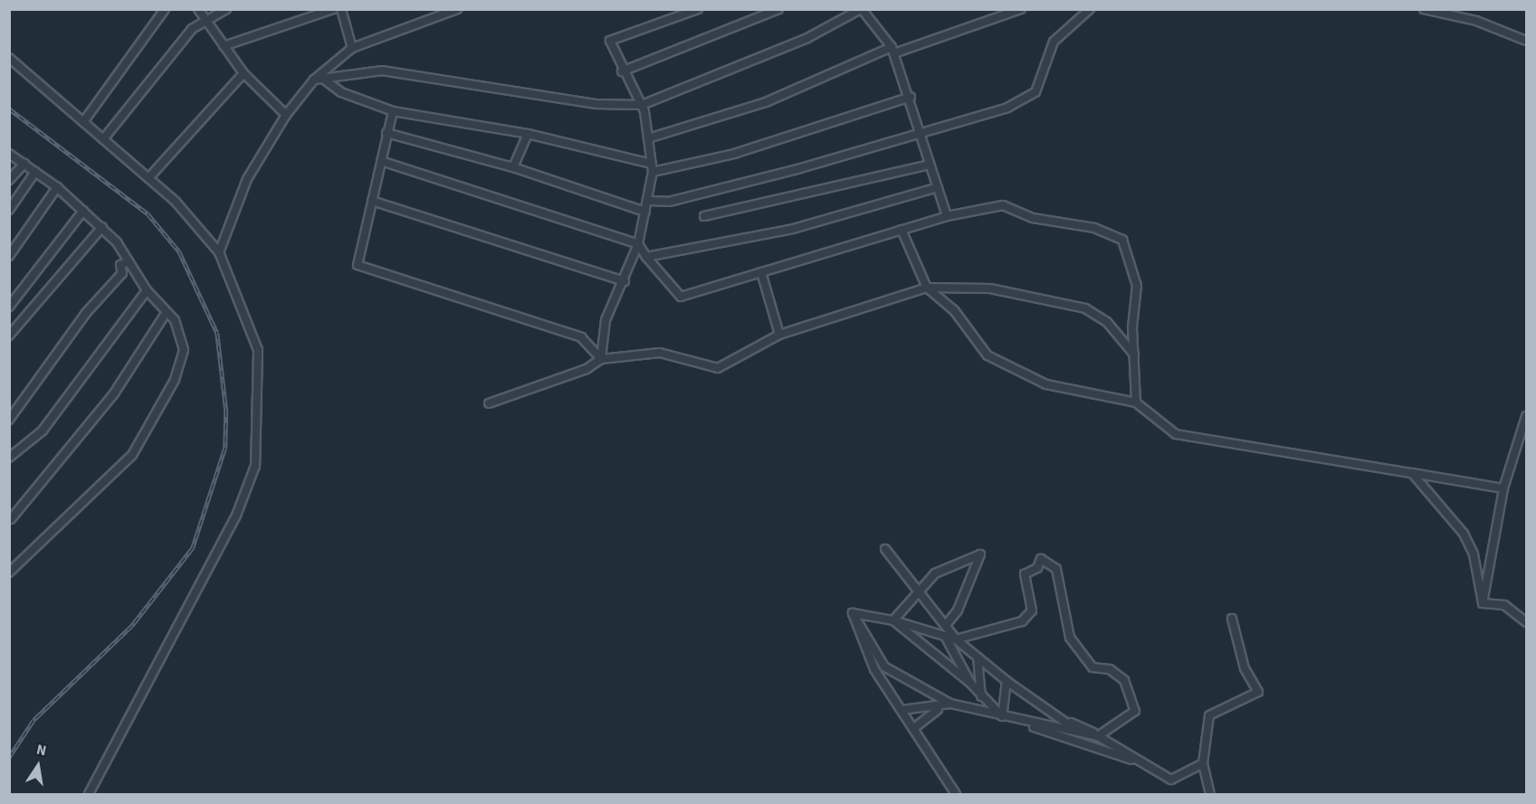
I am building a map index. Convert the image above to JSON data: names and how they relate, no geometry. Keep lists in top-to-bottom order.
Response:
{
  "north": "top"
}
